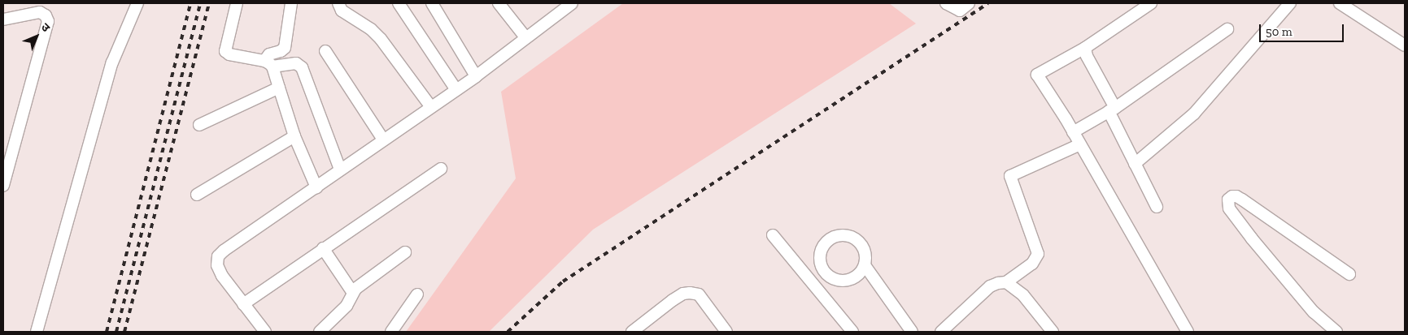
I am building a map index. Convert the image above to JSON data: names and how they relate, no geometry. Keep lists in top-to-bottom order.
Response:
{
  "scale_bar": "50 m",
  "north": "top right"
}
